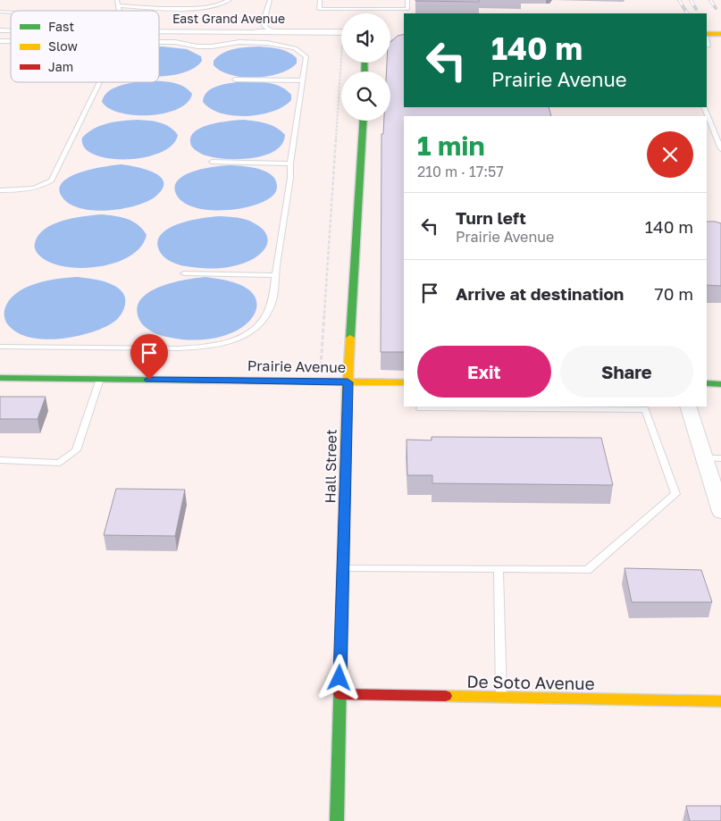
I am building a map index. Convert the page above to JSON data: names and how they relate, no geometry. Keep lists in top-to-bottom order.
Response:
{
  "streets": {
    "main road": ["Prairie Avenue", "Hall Street", "De Soto Avenue"],
    "street": ["East Grand Avenue"]
  },
  "crossings": [
    ["Prairie Avenue", "Hall Street"],
    ["Hall Street", "De Soto Avenue"]
  ],
  "legend": ["Fast", "Slow", "Jam"],
  "page": {
    "turn": ["140 m", "Prairie Avenue"],
    "heading": ["1 min", "210 m · 17:57"],
    "list": [
      {
        "name": "Turn left",
        "note": "Prairie Avenue",
        "value": "140 m"
      },
      {
        "name": "Arrive at destination",
        "value": "70 m"
      }
    ],
    "buttons": ["Exit", "Share"]
  }
}
